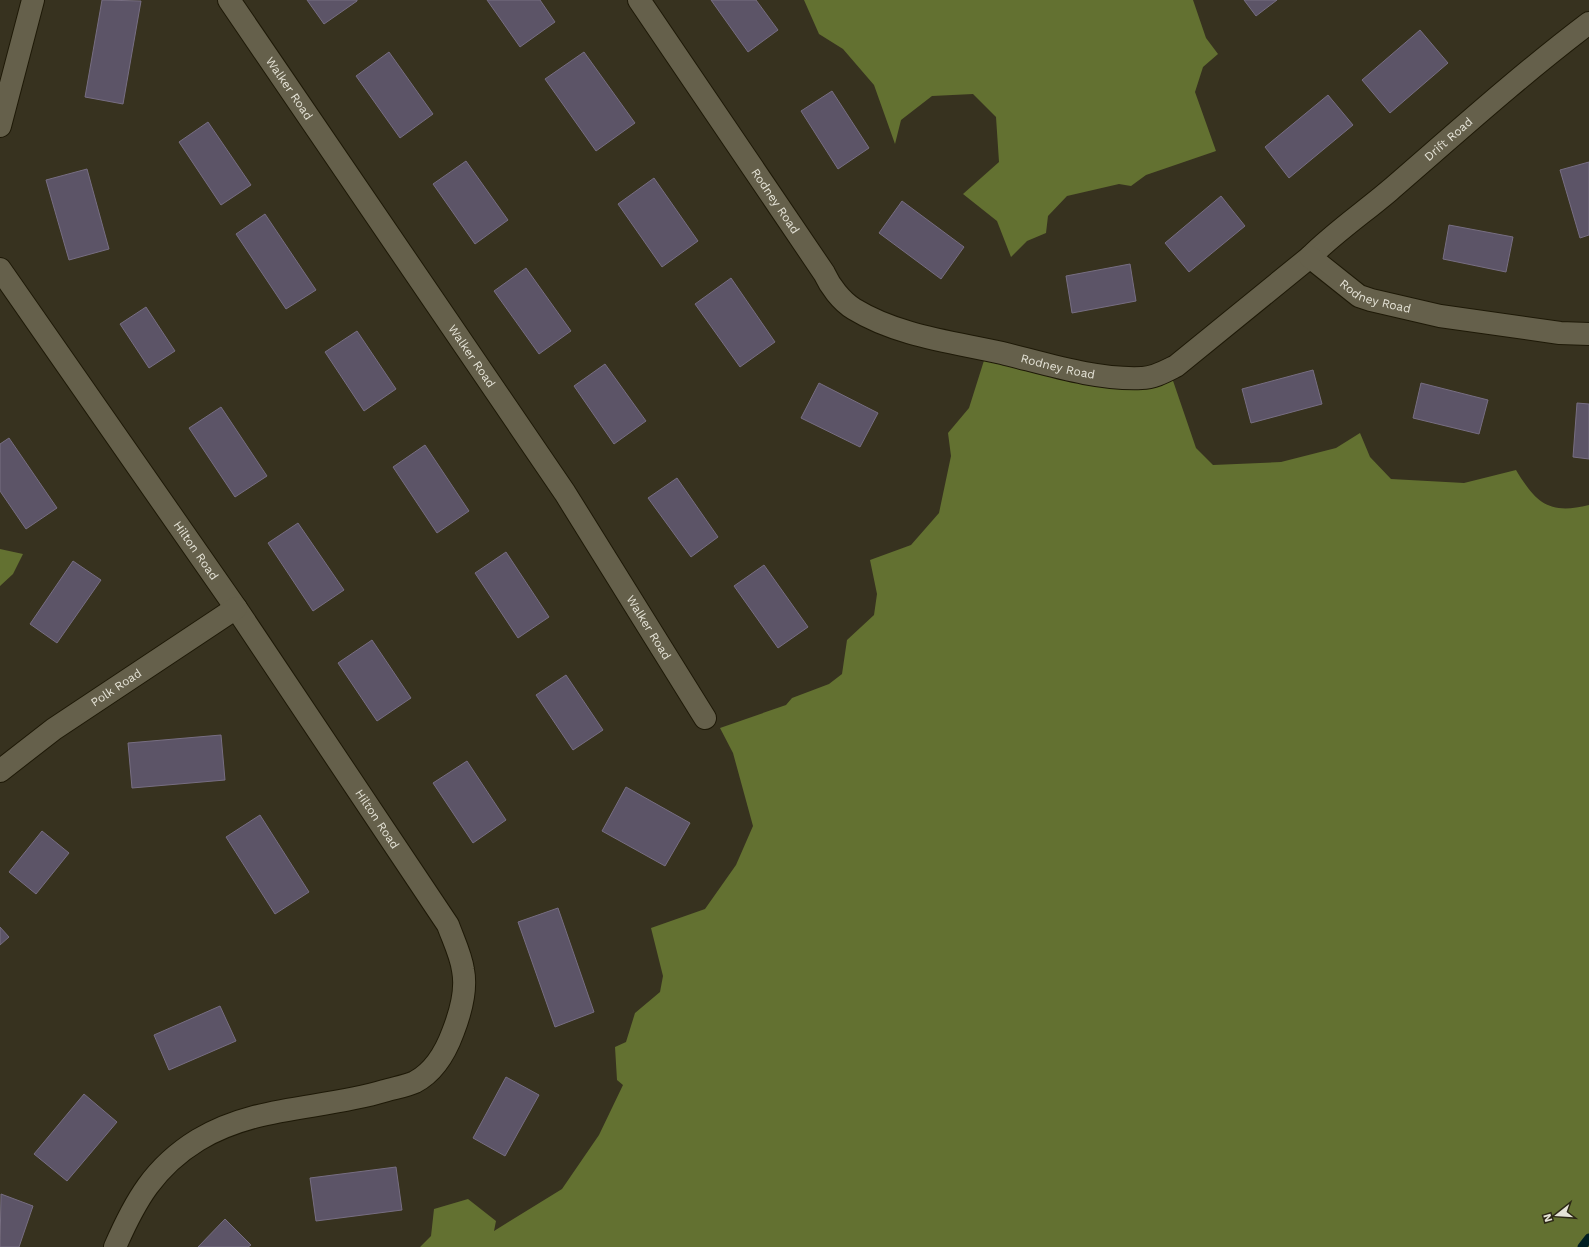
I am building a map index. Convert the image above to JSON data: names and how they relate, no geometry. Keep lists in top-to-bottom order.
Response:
{
  "streets": {
    "street": [
      "Walker Road",
      "Drift Road",
      "Rodney Road",
      "Hilton Road",
      "Polk Road"
    ]
  },
  "crossings": [
    ["Drift Road", "Rodney Road"],
    ["Hilton Road", "Polk Road"]
  ],
  "north": "left"
}
